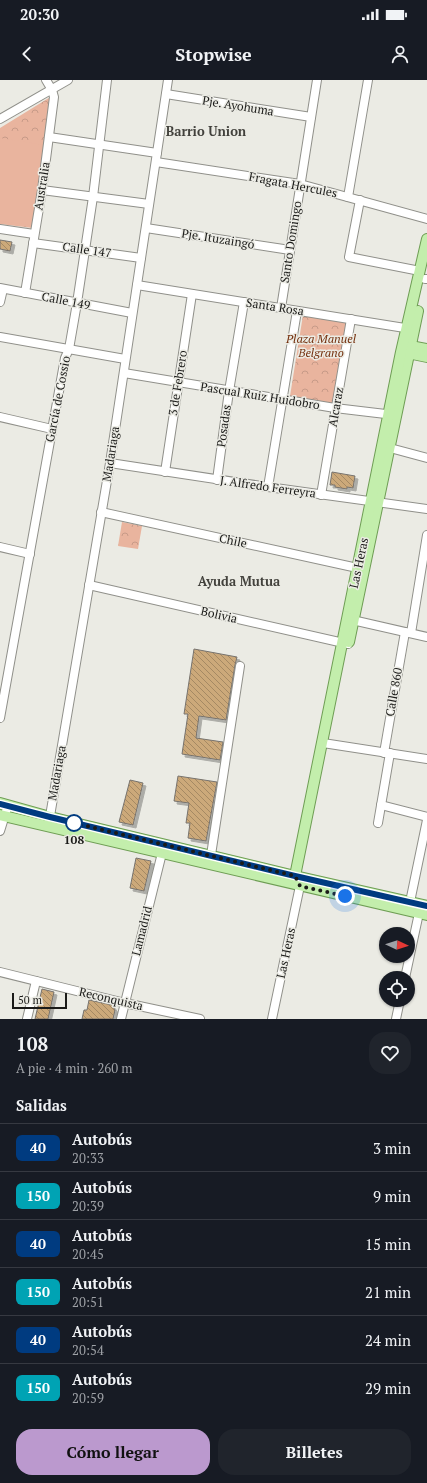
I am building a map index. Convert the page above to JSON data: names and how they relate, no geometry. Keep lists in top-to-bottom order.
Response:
{
  "streets": {
    "main road": ["Las Heras"],
    "street": [
      "Pje. Ayohuma",
      "Fragata Hercules",
      "Australia",
      "Pje. Ituzaingó",
      "Santo Domingo",
      "Calle 147",
      "Calle 149",
      "Santa Rosa",
      "3 de Febrero",
      "Pascual Ruiz Huidobro",
      "García de Cossio",
      "Alcaraz",
      "Posadas",
      "Madariaga",
      "J. Alfredo Ferreyra",
      "Chile",
      "Bolivia",
      "Calle 860",
      "Lamadrid",
      "Reconquista"
    ]
  },
  "crossings": [
    ["Pje. Ayohuma", "Santo Domingo"],
    ["Pje. Ayohuma", "Madariaga"],
    ["Fragata Hercules", "Santo Domingo"],
    ["Fragata Hercules", "Madariaga"],
    ["Australia", "Calle 147"],
    ["Australia", "Calle 149"],
    ["Pje. Ituzaingó", "Santo Domingo"],
    ["Pje. Ituzaingó", "Madariaga"],
    ["Santo Domingo", "Santa Rosa"],
    ["Calle 147", "García de Cossio"],
    ["Calle 147", "Madariaga"],
    ["Calle 149", "García de Cossio"],
    ["Calle 149", "Madariaga"],
    ["Santa Rosa", "3 de Febrero"],
    ["Santa Rosa", "Alcaraz"],
    ["Santa Rosa", "Posadas"],
    ["Santa Rosa", "Madariaga"],
    ["Santa Rosa", "Las Heras"],
    ["3 de Febrero", "Pascual Ruiz Huidobro"],
    ["3 de Febrero", "J. Alfredo Ferreyra"],
    ["Pascual Ruiz Huidobro", "Alcaraz"],
    ["Pascual Ruiz Huidobro", "Posadas"],
    ["Pascual Ruiz Huidobro", "Madariaga"],
    ["Pascual Ruiz Huidobro", "Las Heras"],
    ["Alcaraz", "J. Alfredo Ferreyra"],
    ["Posadas", "J. Alfredo Ferreyra"],
    ["Madariaga", "J. Alfredo Ferreyra"],
    ["Madariaga", "Chile"],
    ["Madariaga", "Bolivia"],
    ["J. Alfredo Ferreyra", "Las Heras"],
    ["Chile", "Las Heras"],
    ["Las Heras", "Bolivia"],
    ["Lamadrid", "Reconquista"]
  ],
  "districts": ["Barrio Union", "Ayuda Mutua"],
  "parks": ["Plaza Manuel Belgrano"],
  "places": ["108"],
  "lines": ["bus line 40"],
  "scale_bar": "50 m",
  "north": "right",
  "page": {
    "status": "20:30",
    "header": "Stopwise",
    "scale": "50 m",
    "heading": [
      ["108", "A pie · 4 min · 260 m"],
      "Salidas"
    ],
    "list": [
      {
        "mark": "40",
        "name": "Autobús",
        "note": "20:33",
        "value": "3 min"
      },
      {
        "mark": "150",
        "name": "Autobús",
        "note": "20:39",
        "value": "9 min"
      },
      {
        "mark": "40",
        "name": "Autobús",
        "note": "20:45",
        "value": "15 min"
      },
      {
        "mark": "150",
        "name": "Autobús",
        "note": "20:51",
        "value": "21 min"
      },
      {
        "mark": "40",
        "name": "Autobús",
        "note": "20:54",
        "value": "24 min"
      },
      {
        "mark": "150",
        "name": "Autobús",
        "note": "20:59",
        "value": "29 min"
      }
    ],
    "buttons": ["Cómo llegar", "Billetes"]
  }
}
